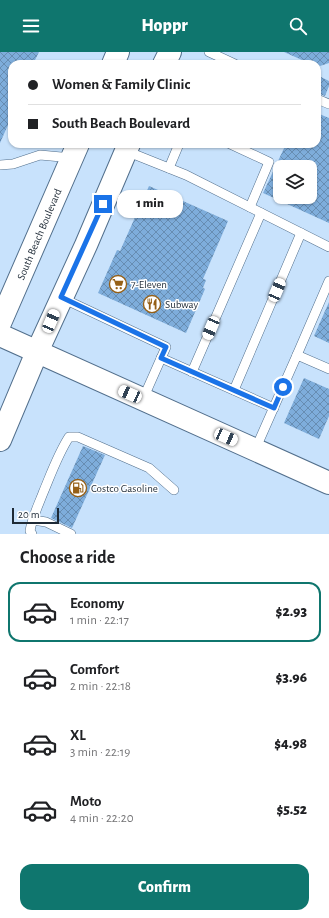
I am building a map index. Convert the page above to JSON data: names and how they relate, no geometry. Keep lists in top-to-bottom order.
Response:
{
  "streets": {
    "main road": ["South Beach Boulevard"]
  },
  "places": {
    "supermarket": ["7-Eleven"],
    "restaurant": ["Subway"],
    "fuel station": ["Costco Gasoline"]
  },
  "scale_bar": "20 m",
  "page": {
    "header": "Hoppr",
    "banner": ["Women & Family Clinic", "South Beach Boulevard"],
    "bubble": "1 min",
    "scale": "20 m",
    "heading": "Choose a ride",
    "list": [
      {
        "name": "Economy",
        "note": "1 min · 22:17",
        "value": "$2.93"
      },
      {
        "name": "Comfort",
        "note": "2 min · 22:18",
        "value": "$3.96"
      },
      {
        "name": "XL",
        "note": "3 min · 22:19",
        "value": "$4.98"
      },
      {
        "name": "Moto",
        "note": "4 min · 22:20",
        "value": "$5.52"
      }
    ],
    "buttons": "Confirm"
  }
}
